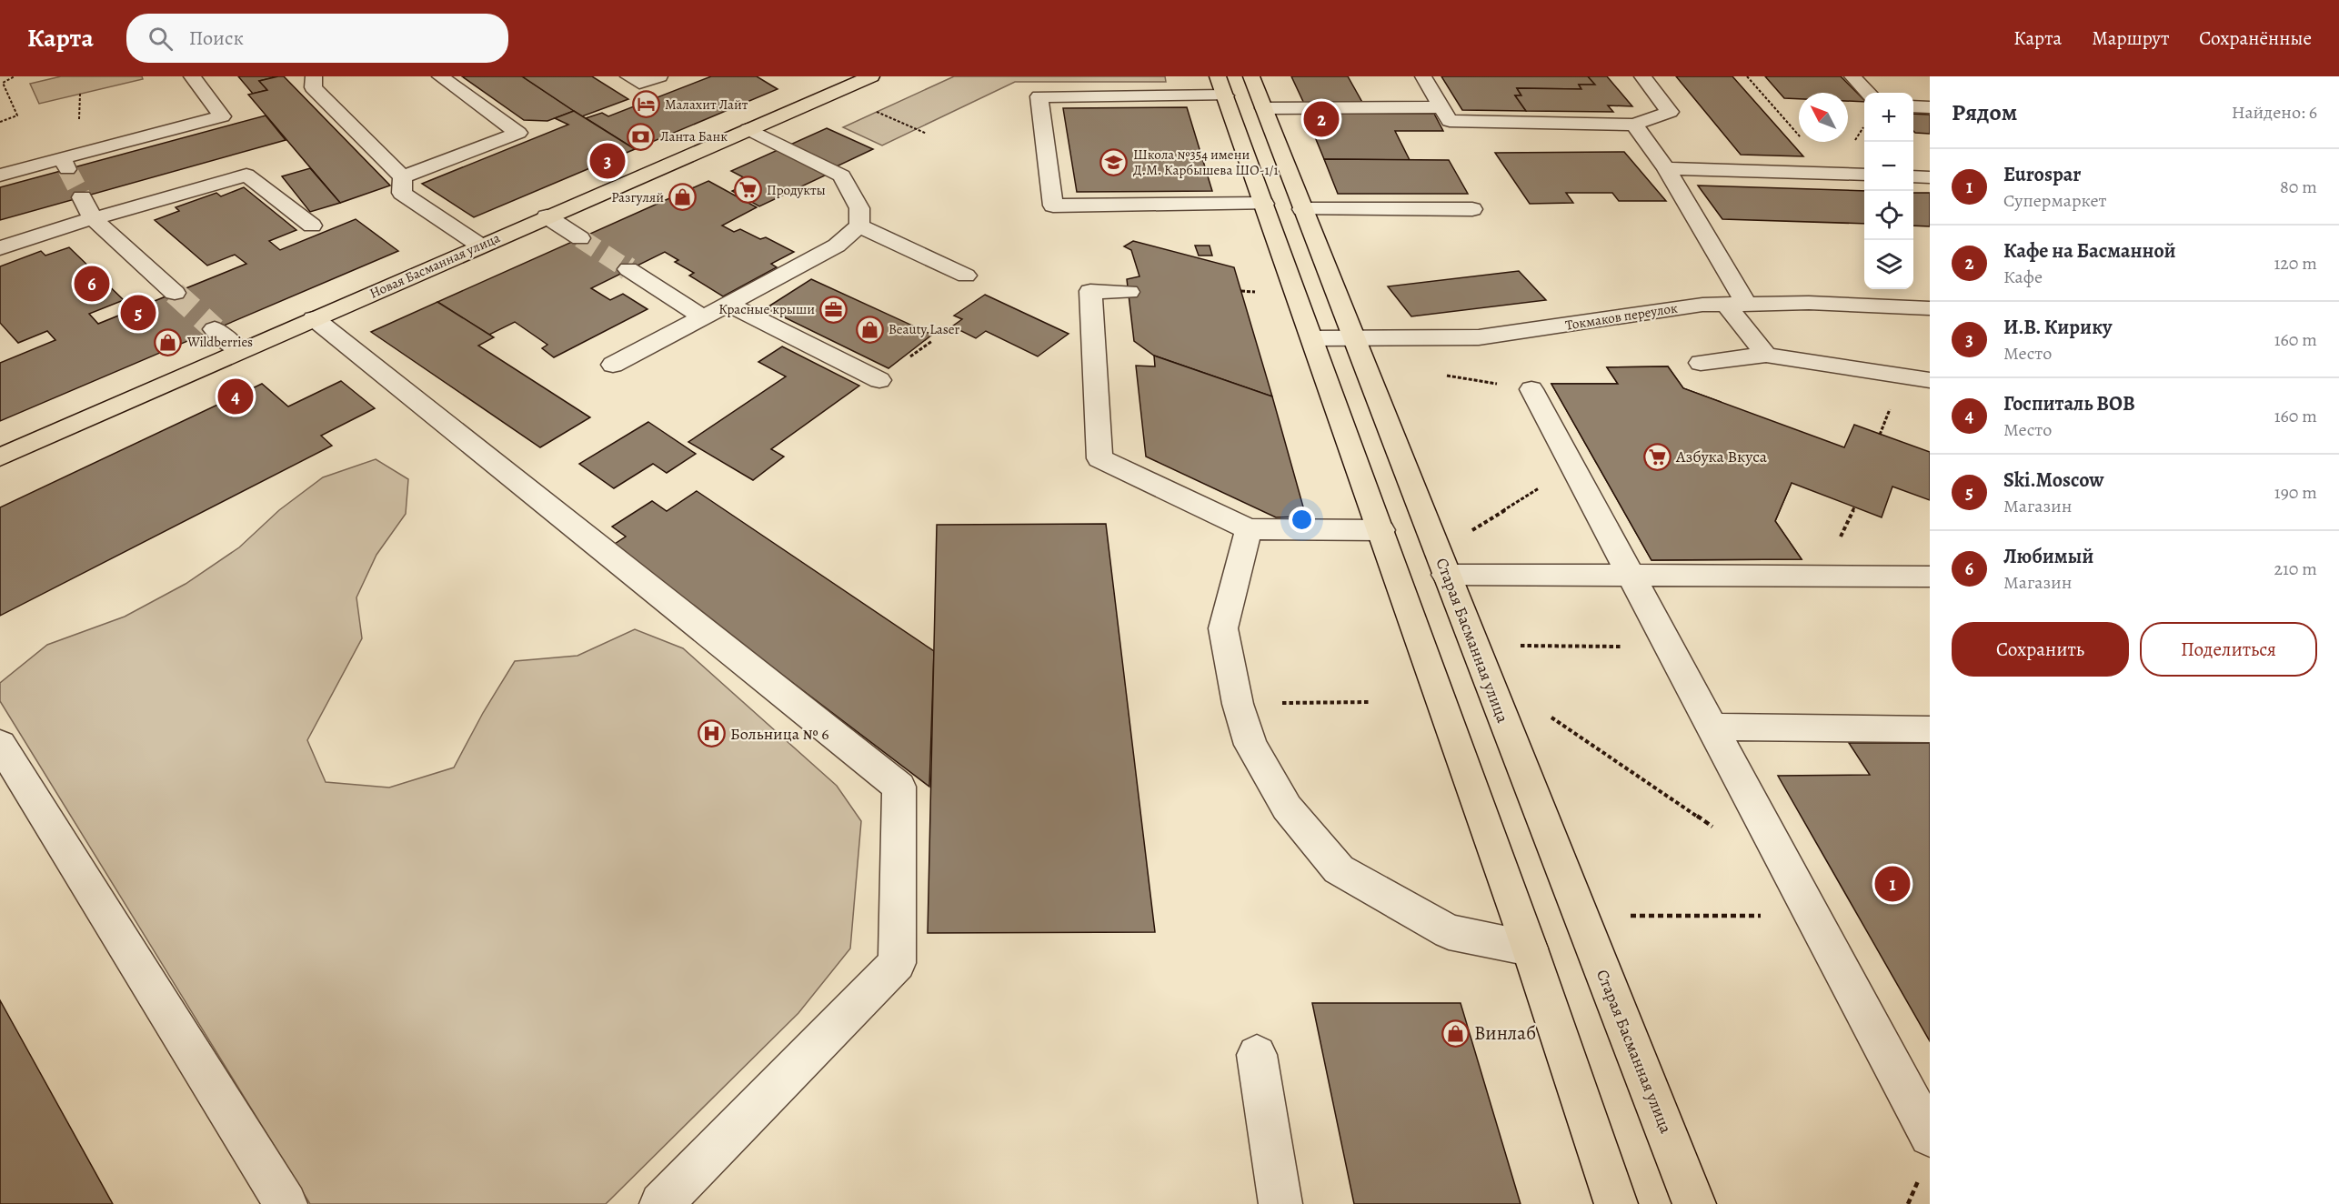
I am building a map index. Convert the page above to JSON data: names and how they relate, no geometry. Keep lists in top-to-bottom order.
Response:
{
  "streets": {
    "main road": ["Новая Басманная улица", "Старая Басманная улица"],
    "street": ["Токмаков переулок"]
  },
  "crossings": [
    ["Токмаков переулок", "Старая Басманная улица"]
  ],
  "places": {
    "hotel": ["Малахит Лайт"],
    "bank": ["Ланта Банк"],
    "school or university": ["Школа №354 имени Д.М. Карбышева ШО-1/1"],
    "supermarket": ["Продукты", "Азбука Вкуса"],
    "shop": [
      "Разгуляй",
      "Beauty Laser",
      "Wildberries",
      "Винлаб"
    ],
    "office": ["Красные крыши"],
    "hospital": ["Больница № 6"]
  },
  "north": "top left",
  "page": {
    "header": "Карта",
    "search": "Поиск",
    "nav": ["Карта", "Маршрут", "Сохранённые"],
    "heading": ["Рядом", "Найдено: 6"],
    "map_buttons": ["+", "−"],
    "pins": [
      "2",
      "3",
      "6",
      "5",
      "4",
      "1"
    ],
    "list": [
      {
        "mark": "1",
        "name": "Eurospar",
        "note": "Супермаркет",
        "value": "80 m"
      },
      {
        "mark": "2",
        "name": "Кафе на Басманной",
        "note": "Кафе",
        "value": "120 m"
      },
      {
        "mark": "3",
        "name": "И.В. Кирику",
        "note": "Место",
        "value": "160 m"
      },
      {
        "mark": "4",
        "name": "Госпиталь ВОВ",
        "note": "Место",
        "value": "160 m"
      },
      {
        "mark": "5",
        "name": "Ski.Moscow",
        "note": "Магазин",
        "value": "190 m"
      },
      {
        "mark": "6",
        "name": "Любимый",
        "note": "Магазин",
        "value": "210 m"
      }
    ],
    "buttons": ["Сохранить", "Поделиться"]
  }
}
